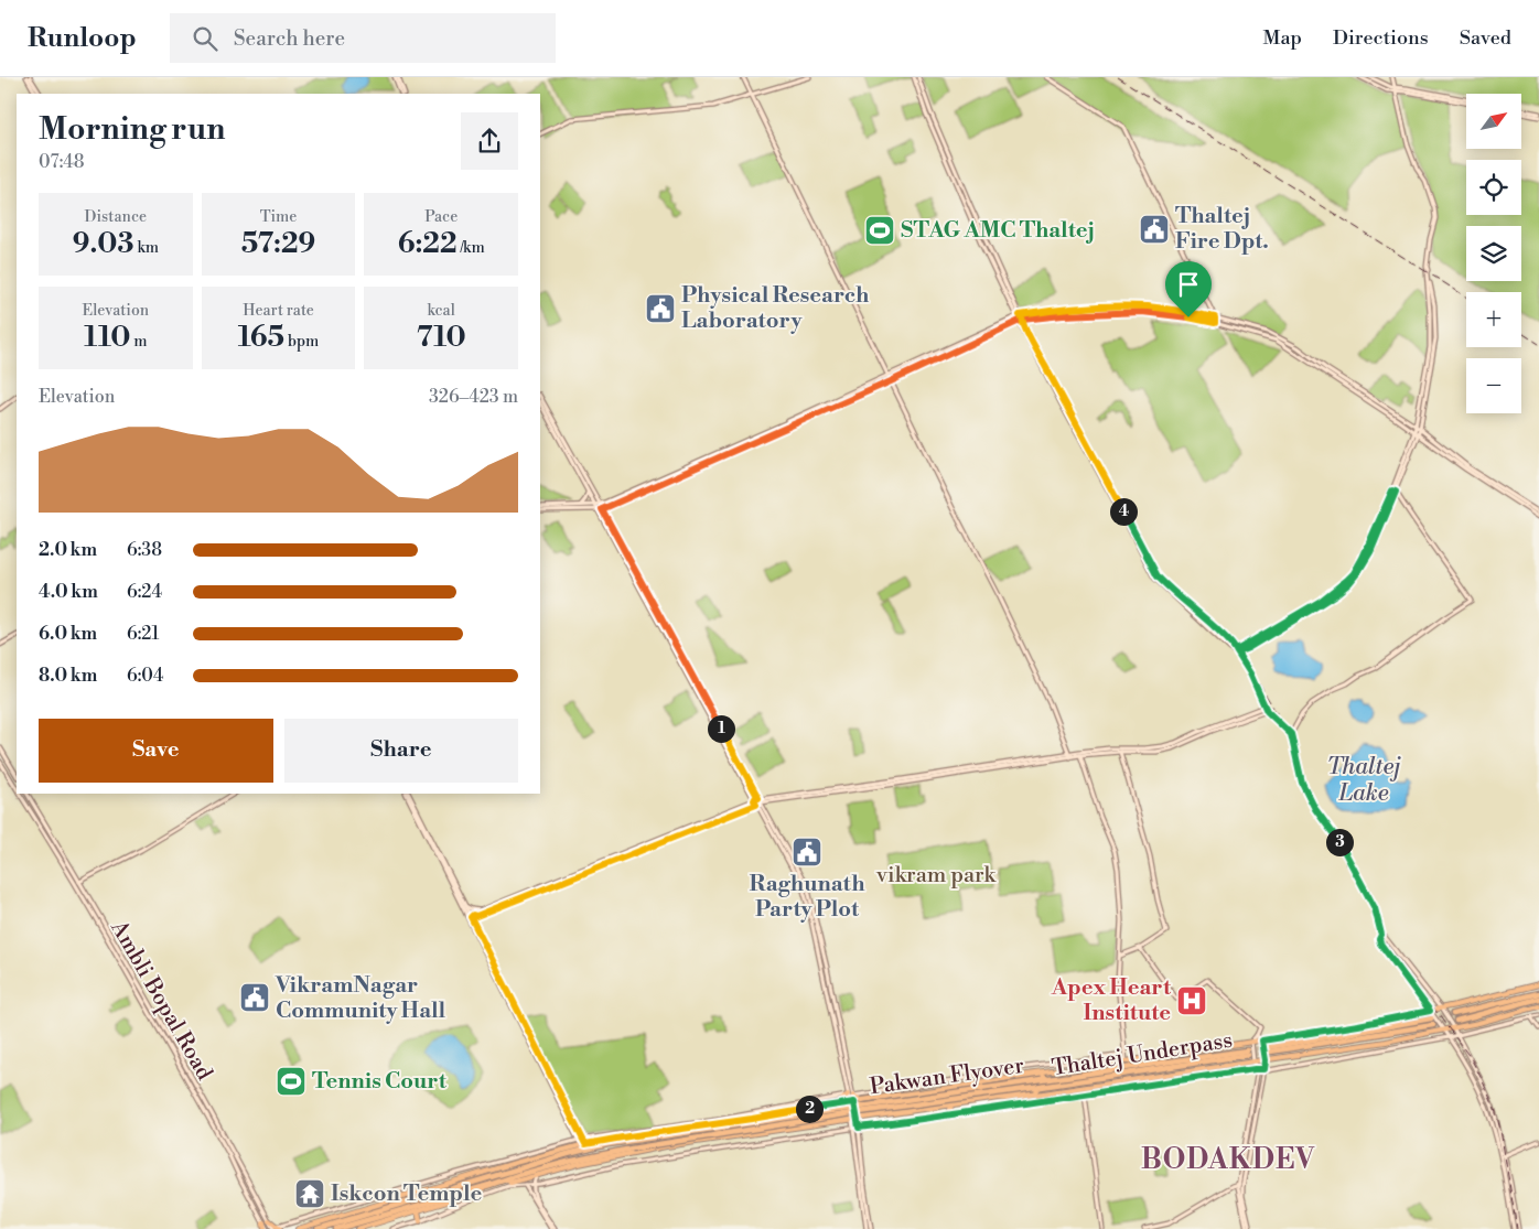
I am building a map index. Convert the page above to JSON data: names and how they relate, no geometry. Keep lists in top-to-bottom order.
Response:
{
  "streets": {
    "highway": ["Thaltej Underpass", "Pakwan Flyover"],
    "street": ["Ambli Bopal Road"]
  },
  "crossings": [
    ["Thaltej Underpass", "Pakwan Flyover"]
  ],
  "districts": ["BODAKDEV"],
  "water": ["Thaltej Lake"],
  "parks": ["vikram park"],
  "places": {
    "public building": [
      "Thaltej Fire Dpt.",
      "Physical Research Laboratory",
      "Raghunath Party Plot",
      "VikramNagar Community Hall"
    ],
    "sports": ["STAG AMC Thaltej", "Tennis Court"],
    "hospital": ["Apex Heart Institute"],
    "temple": ["Iskcon Temple"]
  },
  "north": "top right",
  "page": {
    "header": "Runloop",
    "search": "Search here",
    "nav": ["Map", "Directions", "Saved"],
    "map_buttons": ["+", "−"],
    "heading": ["Morning run", "07:48"],
    "stats": [
      ["Distance", "9.03 km"],
      ["Time", "57:29"],
      ["Pace", "6:22 /km"],
      ["Elevation", "110 m"],
      ["Heart rate", "165 bpm"],
      ["kcal", "710"]
    ],
    "chart": ["Elevation", "326–423 m"],
    "pins": [
      "4",
      "1",
      "3",
      "2"
    ],
    "list": [
      {
        "name": "2.0 km",
        "note": "6:38"
      },
      {
        "name": "4.0 km",
        "note": "6:24"
      },
      {
        "name": "6.0 km",
        "note": "6:21"
      },
      {
        "name": "8.0 km",
        "note": "6:04"
      }
    ],
    "buttons": ["Save", "Share"]
  }
}
